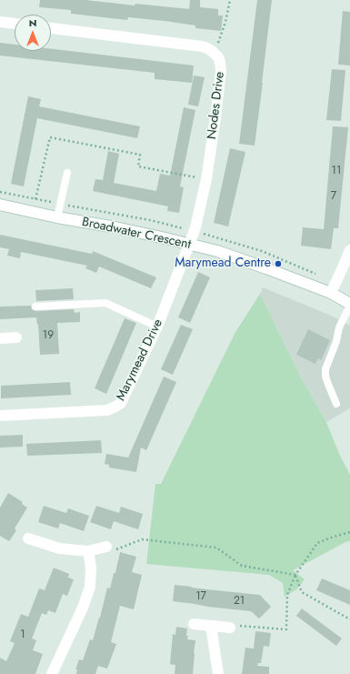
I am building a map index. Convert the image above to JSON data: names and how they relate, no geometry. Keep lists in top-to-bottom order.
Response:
{
  "streets": {
    "street": ["Nodes Drive", "Broadwater Crescent", "Marymead Drive"]
  },
  "crossings": [
    ["Nodes Drive", "Broadwater Crescent"],
    ["Nodes Drive", "Marymead Drive"],
    ["Broadwater Crescent", "Marymead Drive"]
  ],
  "places": ["Marymead Centre"],
  "house_numbers": [
    "11",
    "7",
    "19",
    "17",
    "21",
    "1"
  ],
  "north": "top"
}
